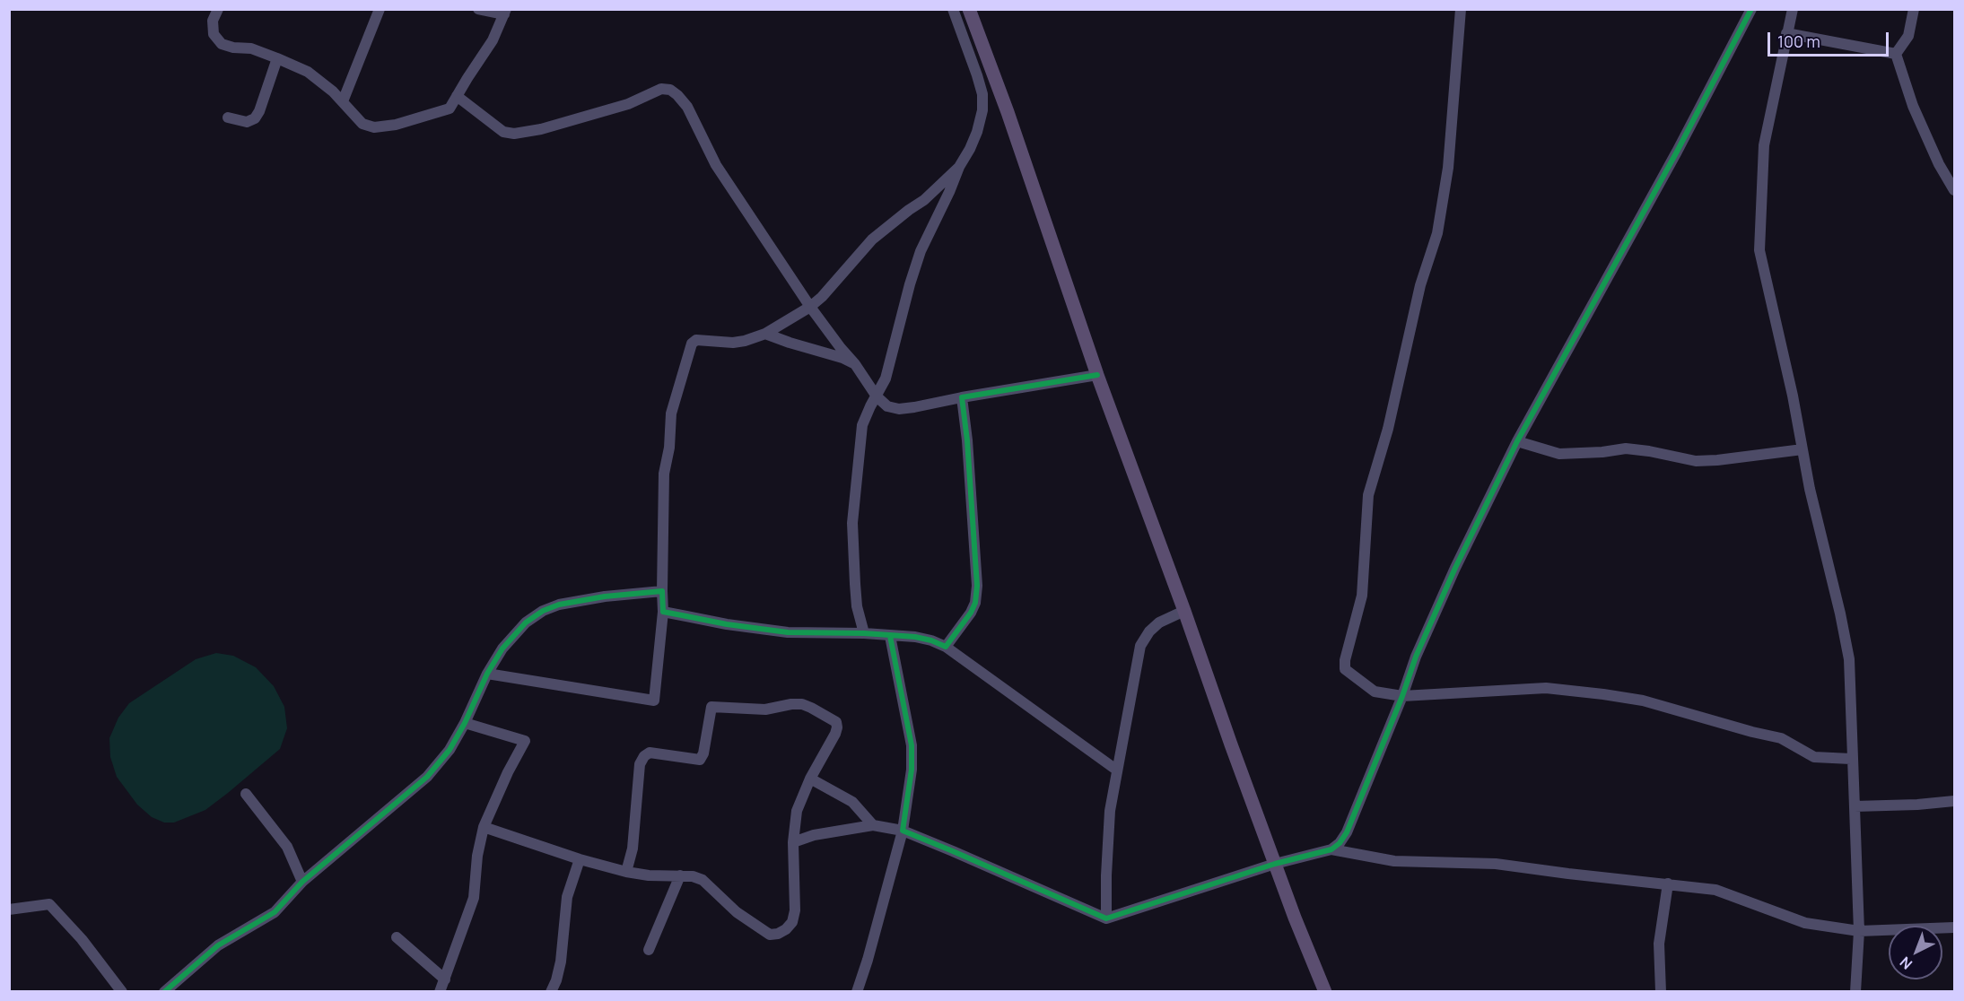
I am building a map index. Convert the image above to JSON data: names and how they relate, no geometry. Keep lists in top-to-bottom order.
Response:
{
  "scale_bar": "100 m",
  "north": "bottom left"
}
